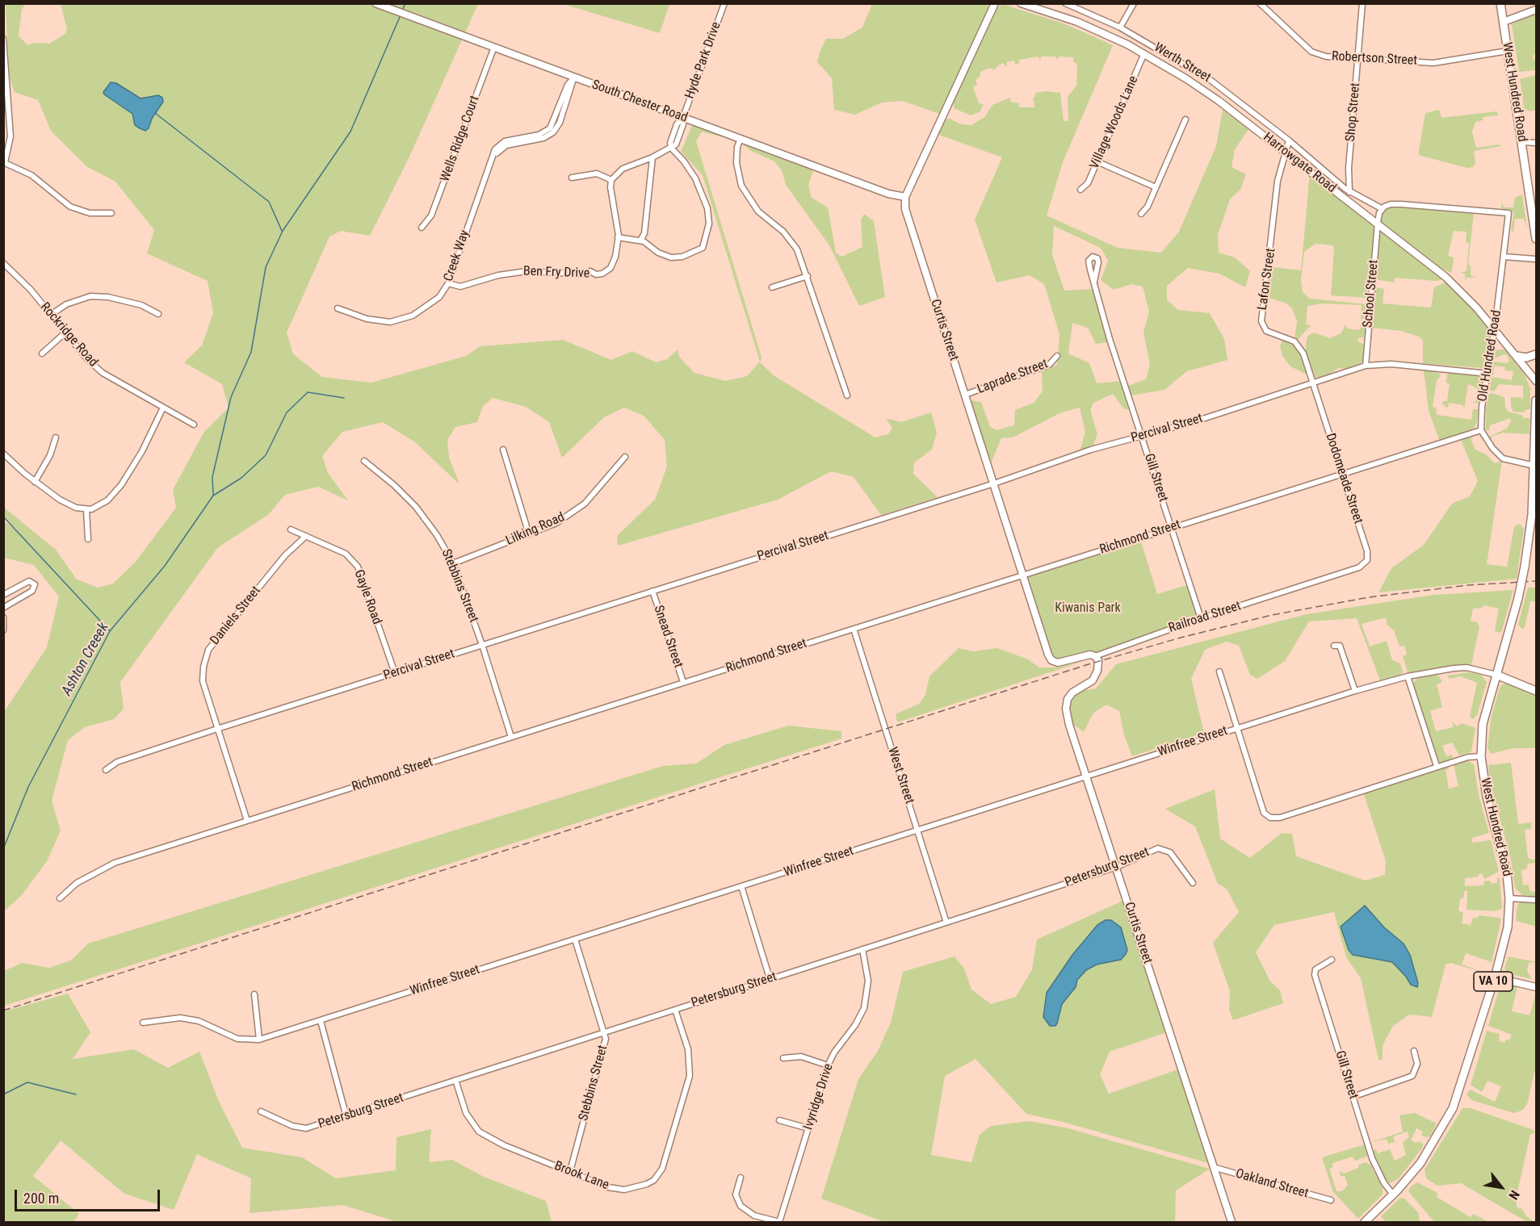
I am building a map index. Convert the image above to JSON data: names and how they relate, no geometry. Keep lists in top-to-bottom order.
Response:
{
  "streets": {
    "main road": ["West Hundred Road", "VA 10"],
    "street": [
      "Robertson Street",
      "Hyde Park Drive",
      "Werth Street",
      "South Chester Road",
      "Shop Street",
      "Village Woods Lane",
      "Wells Ridge Court",
      "Harrowgate Road",
      "Creek Way",
      "Ben Fry Drive",
      "Lafon Street",
      "School Street",
      "Curtis Street",
      "Rockridge Road",
      "Old Hundred Road",
      "Laprade Street",
      "Percival Street",
      "Gill Street",
      "Dodomeade Street",
      "Lilking Road",
      "Richmond Street",
      "Stebbins Street",
      "Gayle Road",
      "Daniels Street",
      "Railroad Street",
      "Snead Street",
      "Winfree Street",
      "West Street",
      "Petersburg Street",
      "Ivyridge Drive",
      "Brook Lane",
      "Oakland Street"
    ]
  },
  "crossings": [
    ["Robertson Street", "West Hundred Road"],
    ["Robertson Street", "Shop Street"],
    ["Hyde Park Drive", "South Chester Road"],
    ["Werth Street", "Shop Street"],
    ["Werth Street", "Old Hundred Road"],
    ["West Hundred Road", "Gill Street"],
    ["West Hundred Road", "Winfree Street"],
    ["South Chester Road", "Wells Ridge Court"],
    ["South Chester Road", "Creek Way"],
    ["South Chester Road", "Curtis Street"],
    ["Village Woods Lane", "Harrowgate Road"],
    ["Harrowgate Road", "Lafon Street"],
    ["Harrowgate Road", "School Street"],
    ["Harrowgate Road", "Old Hundred Road"],
    ["Creek Way", "Ben Fry Drive"],
    ["Lafon Street", "Percival Street"],
    ["Lafon Street", "Dodomeade Street"],
    ["School Street", "Percival Street"],
    ["Curtis Street", "Laprade Street"],
    ["Curtis Street", "Percival Street"],
    ["Curtis Street", "Richmond Street"],
    ["Curtis Street", "Railroad Street"],
    ["Curtis Street", "Winfree Street"],
    ["Curtis Street", "Petersburg Street"],
    ["Curtis Street", "Oakland Street"],
    ["Old Hundred Road", "Percival Street"],
    ["Old Hundred Road", "Richmond Street"],
    ["Percival Street", "Gill Street"],
    ["Percival Street", "Dodomeade Street"],
    ["Percival Street", "Stebbins Street"],
    ["Percival Street", "Gayle Road"],
    ["Percival Street", "Daniels Street"],
    ["Percival Street", "Snead Street"],
    ["Gill Street", "Richmond Street"],
    ["Gill Street", "Railroad Street"],
    ["Dodomeade Street", "Richmond Street"],
    ["Dodomeade Street", "Railroad Street"],
    ["Lilking Road", "Stebbins Street"],
    ["Richmond Street", "Stebbins Street"],
    ["Richmond Street", "Daniels Street"],
    ["Richmond Street", "Snead Street"],
    ["Richmond Street", "West Street"],
    ["Stebbins Street", "Winfree Street"],
    ["Stebbins Street", "Petersburg Street"],
    ["Stebbins Street", "Brook Lane"],
    ["Gayle Road", "Daniels Street"],
    ["Winfree Street", "West Street"],
    ["West Street", "Petersburg Street"],
    ["Petersburg Street", "Ivyridge Drive"],
    ["Petersburg Street", "Brook Lane"]
  ],
  "water": ["Ashton Creeek"],
  "parks": ["Kiwanis Park"],
  "scale_bar": "200 m",
  "north": "bottom right"
}
